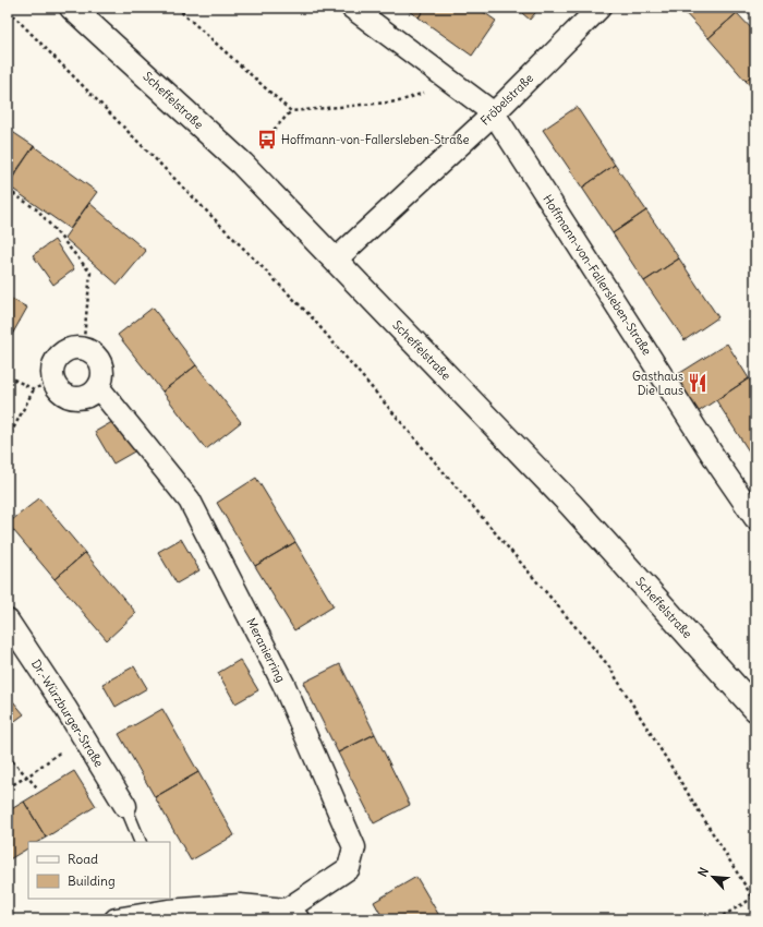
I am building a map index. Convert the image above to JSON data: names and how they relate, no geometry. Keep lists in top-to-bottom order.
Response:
{
  "streets": {
    "main road": ["Scheffelstraße"],
    "street": [
      "Fröbelstraße",
      "Hoffmann-von-Fallersleben-Straße",
      "Meranierring",
      "Dr.-Würzburger-Straße"
    ]
  },
  "crossings": [
    ["Fröbelstraße", "Scheffelstraße"],
    ["Fröbelstraße", "Hoffmann-von-Fallersleben-Straße"]
  ],
  "places": {
    "bus stop": ["Hoffmann-von-Fallersleben-Straße"],
    "restaurant": ["Gasthaus Die Laus"]
  },
  "legend": ["Road", "Building"],
  "north": "top left"
}
